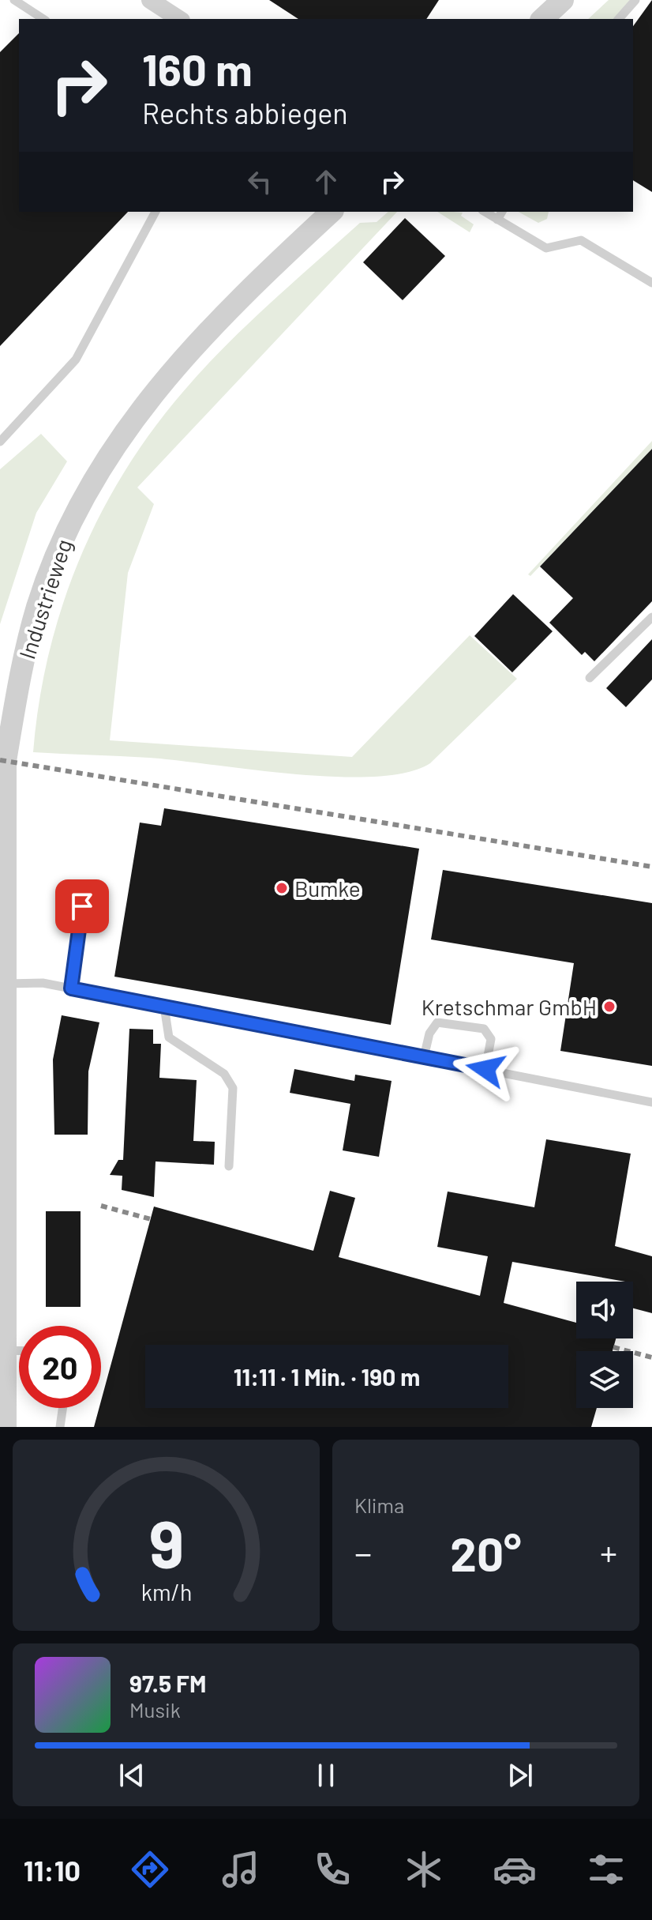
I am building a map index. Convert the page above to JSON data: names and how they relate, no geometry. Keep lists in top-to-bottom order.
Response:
{
  "streets": {
    "street": ["Industrieweg"]
  },
  "places": ["Bumke", "Kretschmar GmbH"],
  "page": {
    "turn": ["160 m", "Rechts abbiegen"],
    "limit": "20",
    "trip": "11:11 · 1 Min. · 190 m",
    "tile": "Klima",
    "heat": ["−", "20°", "+"],
    "song": ["97.5 FM", "Musik"],
    "tabs": "11:10",
    "gauge": ["9", "km/h"]
  }
}
